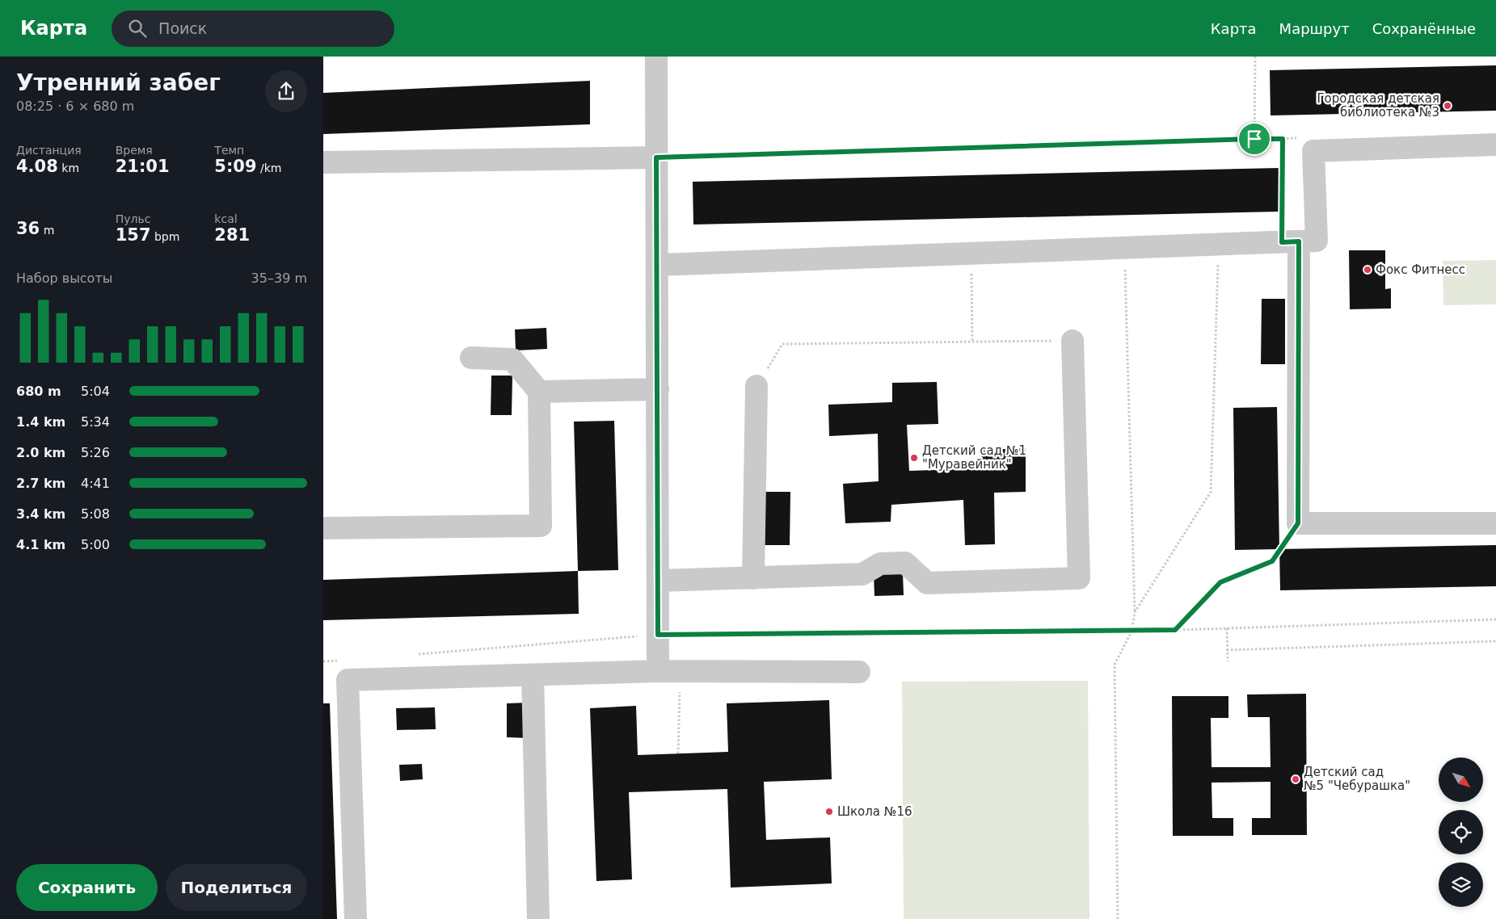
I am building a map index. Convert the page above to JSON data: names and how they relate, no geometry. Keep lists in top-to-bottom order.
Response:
{
  "places": [
    "Городская детская библиотека №3",
    "Фокс Фитнесс",
    "Детский сад №1 \"Муравейник\"",
    "Детский сад №5 \"Чебурашка\"",
    "Школа №16"
  ],
  "north": "bottom right",
  "page": {
    "header": "Карта",
    "search": "Поиск",
    "nav": ["Карта", "Маршрут", "Сохранённые"],
    "heading": ["Утренний забег", "08:25 · 6 × 680 m"],
    "stats": [
      ["Дистанция", "4.08 km"],
      ["Время", "21:01"],
      ["Темп", "5:09 /km"],
      ["36 m"],
      ["Пульс", "157 bpm"],
      ["kcal", "281"]
    ],
    "chart": ["Набор высоты", "35–39 m"],
    "list": [
      {
        "name": "680 m",
        "note": "5:04"
      },
      {
        "name": "1.4 km",
        "note": "5:34"
      },
      {
        "name": "2.0 km",
        "note": "5:26"
      },
      {
        "name": "2.7 km",
        "note": "4:41"
      },
      {
        "name": "3.4 km",
        "note": "5:08"
      },
      {
        "name": "4.1 km",
        "note": "5:00"
      }
    ],
    "buttons": ["Сохранить", "Поделиться"]
  }
}
